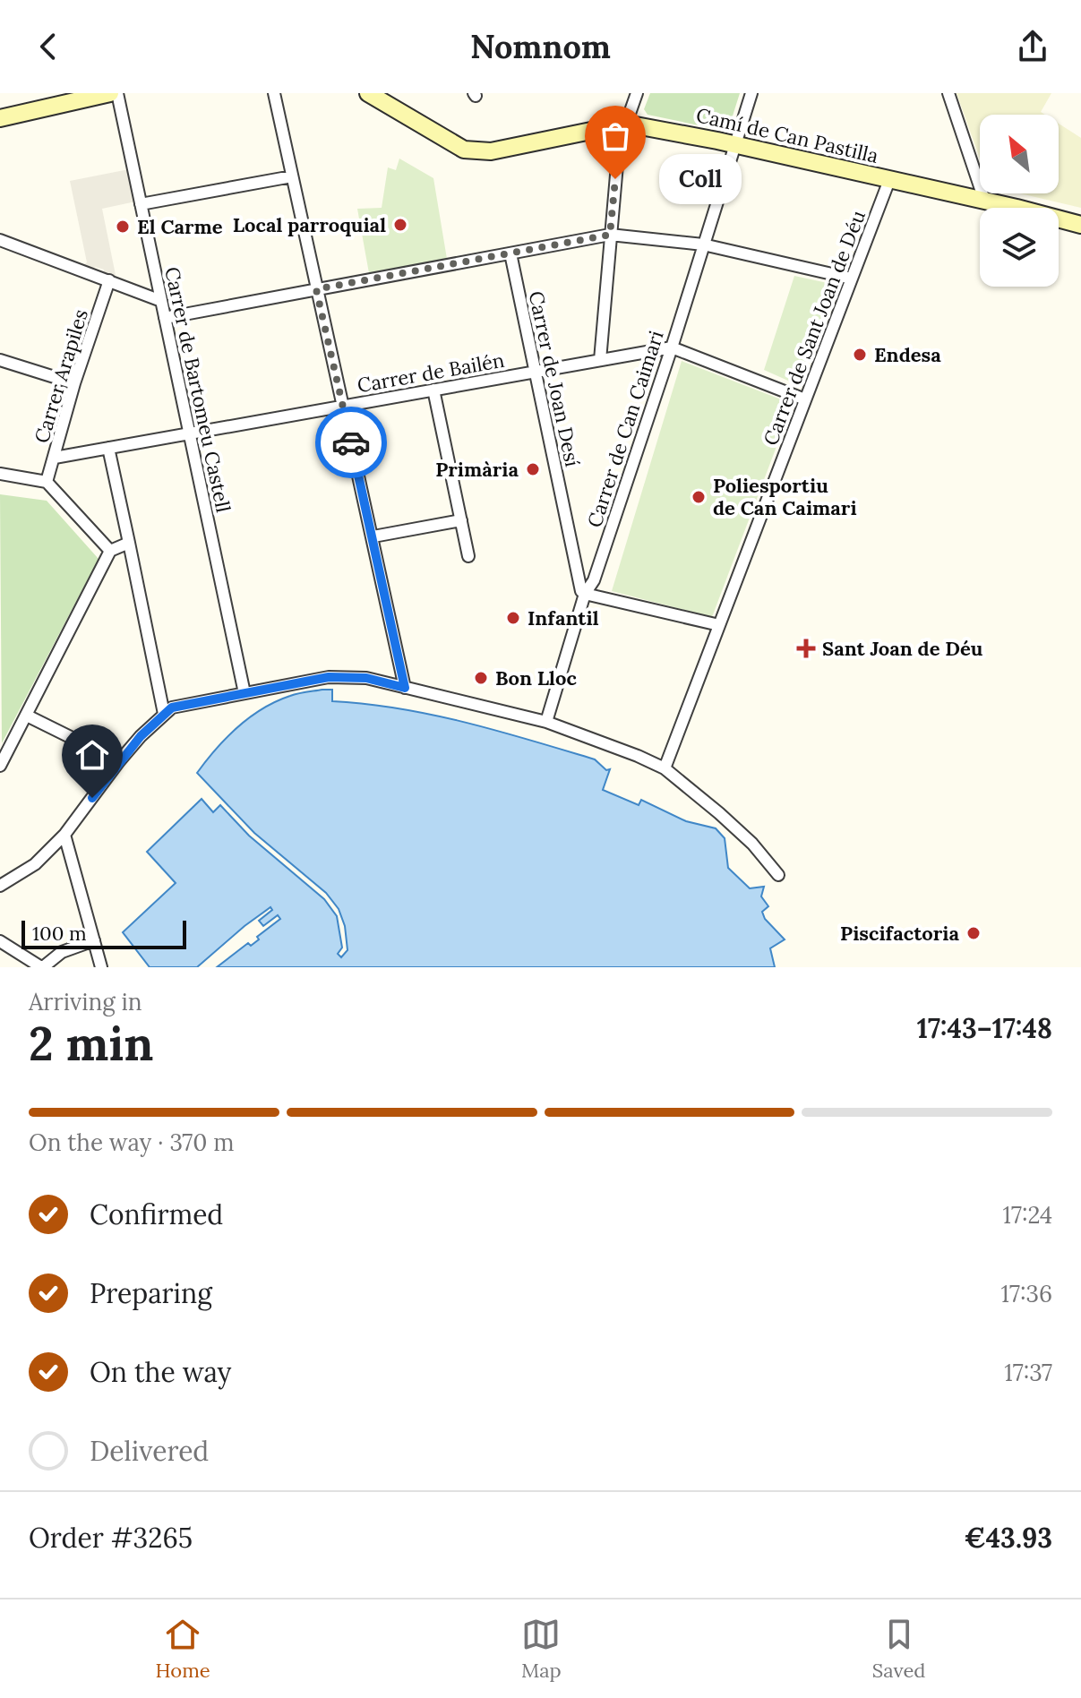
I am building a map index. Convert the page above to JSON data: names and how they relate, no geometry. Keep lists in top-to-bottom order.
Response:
{
  "streets": {
    "street": [
      "Camí de Can Pastilla",
      "Carrer de Sant Joan de Déu",
      "Carrer de Bailén",
      "Carrer Arapiles",
      "Carrer de Joan Desí",
      "Carrer de Bartomeu Castell",
      "Carrer de Can Caimari"
    ]
  },
  "crossings": [
    ["Camí de Can Pastilla", "Carrer de Sant Joan de Déu"],
    ["Camí de Can Pastilla", "Carrer de Can Caimari"],
    ["Carrer de Bailén", "Carrer Arapiles"],
    ["Carrer de Bailén", "Carrer de Joan Desí"],
    ["Carrer de Bailén", "Carrer de Bartomeu Castell"],
    ["Carrer de Bailén", "Carrer de Can Caimari"],
    ["Carrer de Joan Desí", "Carrer de Can Caimari"]
  ],
  "places": {
    "other": [
      "Coll",
      "Local parroquial",
      "El Carme",
      "Endesa",
      "Primària",
      "Poliesportiu de Can Caimari",
      "Infantil",
      "Bon Lloc",
      "Piscifactoria"
    ],
    "health": ["Sant Joan de Déu"]
  },
  "scale_bar": "100 m",
  "north": "top left",
  "page": {
    "header": "Nomnom",
    "bubble": "Coll",
    "scale": "100 m",
    "heading": ["2 min", "Arriving in", "17:43–17:48"],
    "panel": ["Order #3265", "€43.93"],
    "bar": "On the way · 370 m",
    "list": [
      ["Confirmed", "17:24"],
      ["Preparing", "17:36"],
      ["On the way", "17:37"],
      "Delivered"
    ],
    "tabs": ["Home", "Map", "Saved"]
  }
}
